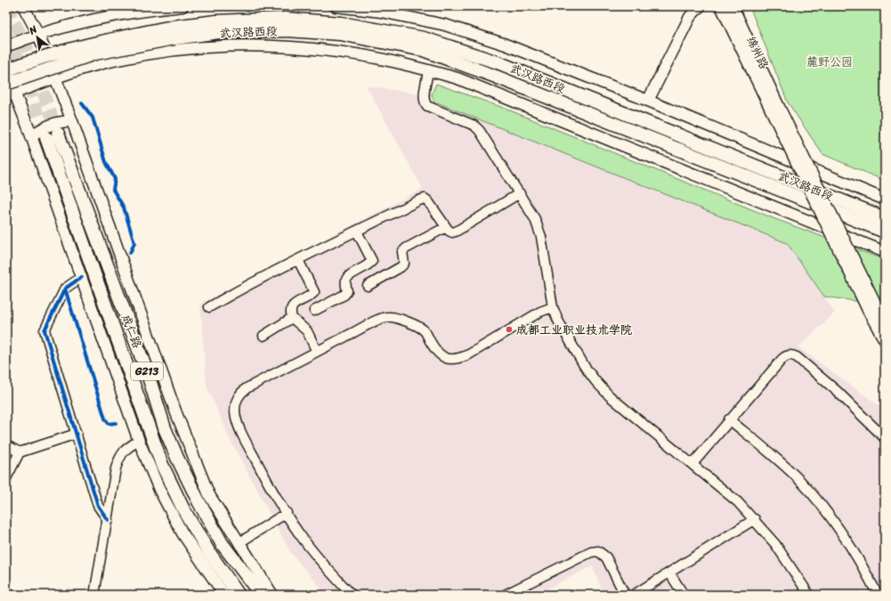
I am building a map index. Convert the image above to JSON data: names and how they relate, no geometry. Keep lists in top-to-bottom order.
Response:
{
  "streets": {
    "highway": ["武汉路西段", "成仁路", "G213"],
    "main road": ["绵州路"]
  },
  "parks": ["麓野公园"],
  "places": ["成都工业职业技术学院"],
  "north": "top left"
}
